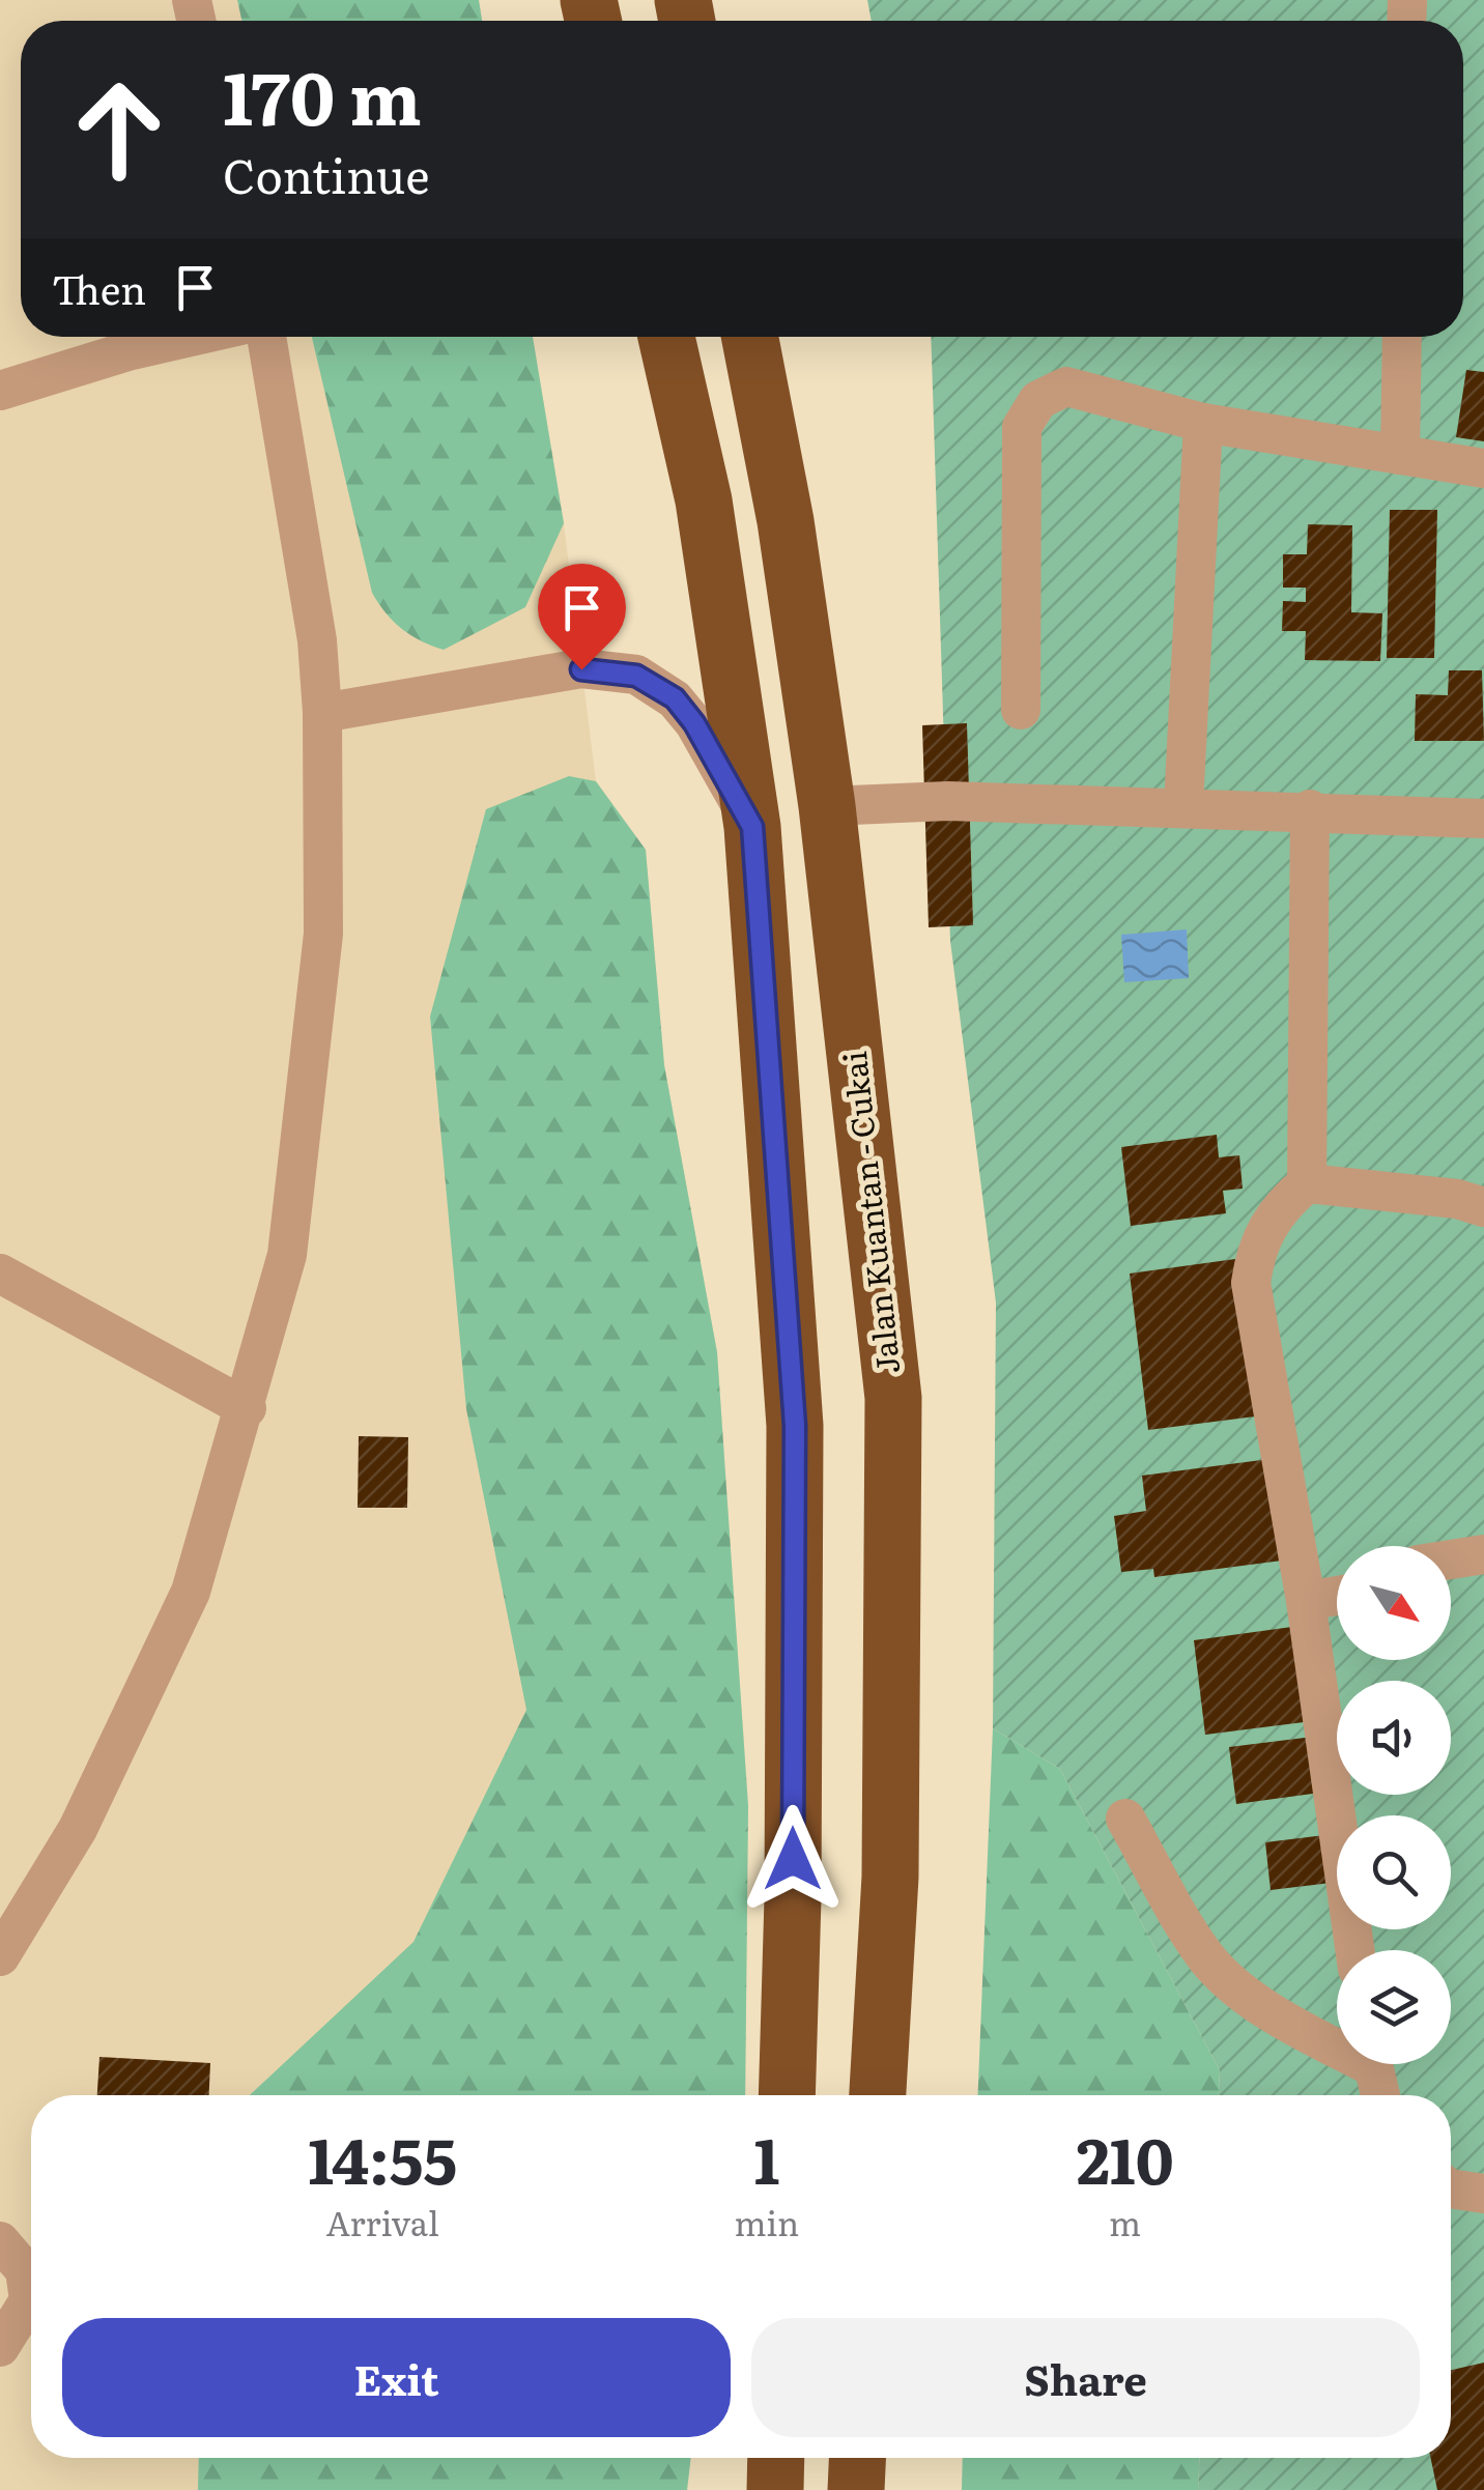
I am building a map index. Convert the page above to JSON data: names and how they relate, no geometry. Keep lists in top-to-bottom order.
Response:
{
  "streets": {
    "highway": ["Jalan Kuantan - Cukai"]
  },
  "north": "bottom right",
  "page": {
    "turn": ["170 m", "Continue"],
    "then": "Then",
    "eta": [
      "14:55",
      "Arrival",
      "1",
      "min",
      "210",
      "m"
    ],
    "buttons": ["Exit", "Share"]
  }
}
